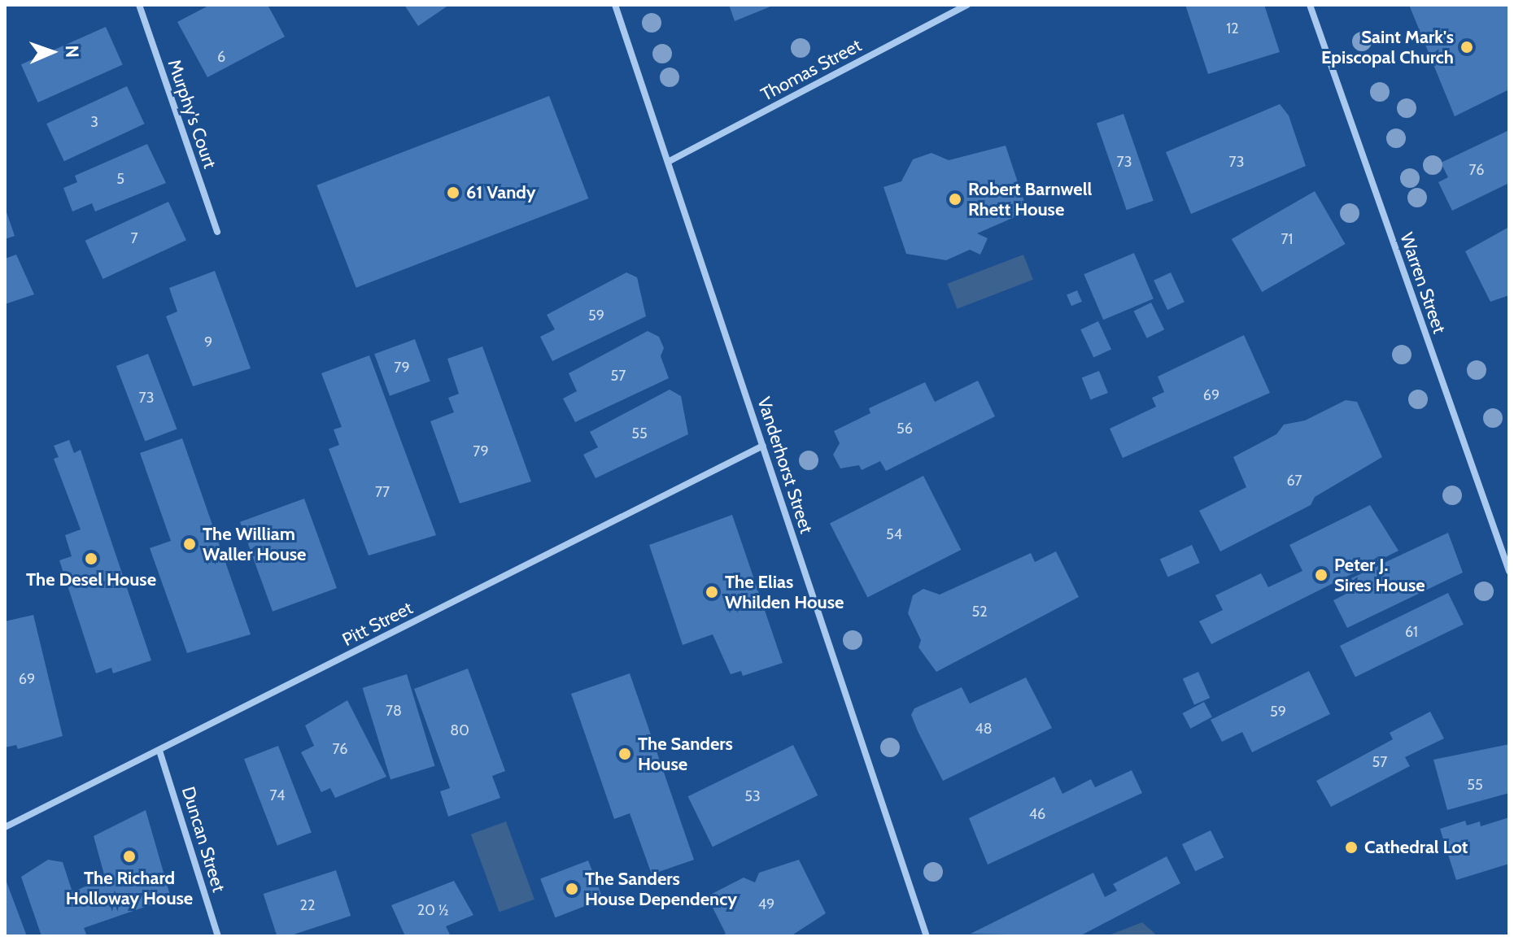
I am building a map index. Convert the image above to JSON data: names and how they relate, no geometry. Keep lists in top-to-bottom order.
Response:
{
  "streets": {
    "street": [
      "Thomas Street",
      "Murphy's Court",
      "Warren Street",
      "Vanderhorst Street",
      "Pitt Street",
      "Duncan Street"
    ]
  },
  "crossings": [
    ["Thomas Street", "Vanderhorst Street"],
    ["Vanderhorst Street", "Pitt Street"],
    ["Pitt Street", "Duncan Street"]
  ],
  "places": [
    "Saint Mark's Episcopal Church",
    "61 Vandy",
    "Robert Barnwell Rhett House",
    "The William Waller House",
    "The Desel House",
    "Peter J. Sires House",
    "The Elias Whilden House",
    "The Sanders House",
    "Cathedral Lot",
    "The Richard Holloway House",
    "The Sanders House Dependency"
  ],
  "house_numbers": [
    "12",
    "6",
    "3",
    "73",
    "73",
    "76",
    "5",
    "7",
    "71",
    "59",
    "9",
    "79",
    "57",
    "69",
    "73",
    "56",
    "55",
    "79",
    "67",
    "77",
    "54",
    "52",
    "61",
    "69",
    "78",
    "59",
    "48",
    "80",
    "76",
    "57",
    "55",
    "74",
    "53",
    "46",
    "49",
    "22",
    "20 ½"
  ],
  "north": "right"
}
